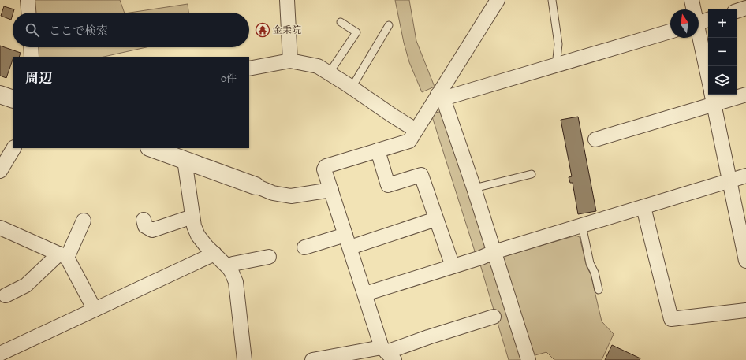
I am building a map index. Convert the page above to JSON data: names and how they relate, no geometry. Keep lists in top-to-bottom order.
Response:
{
  "places": {
    "temple": ["金乗院"]
  },
  "north": "top",
  "page": {
    "map_buttons": ["+", "−"],
    "search": "ここで検索",
    "heading": ["周辺", "0件"]
  }
}
